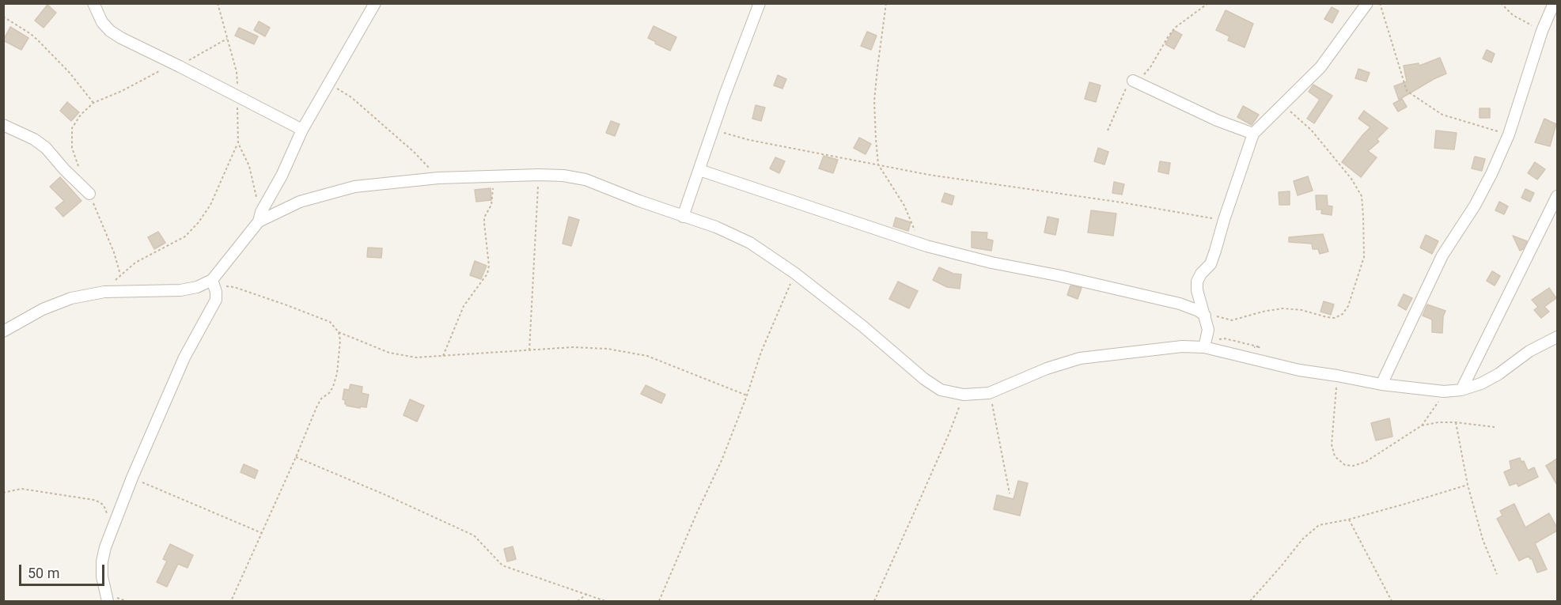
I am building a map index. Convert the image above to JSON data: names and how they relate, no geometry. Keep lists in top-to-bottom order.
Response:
{
  "scale_bar": "50 m"
}
